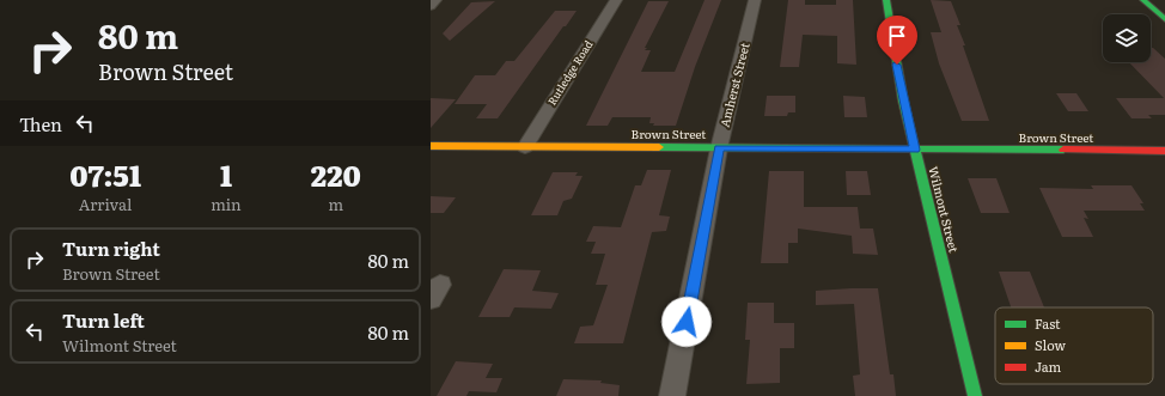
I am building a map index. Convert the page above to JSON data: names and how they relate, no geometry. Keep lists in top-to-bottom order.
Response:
{
  "streets": {
    "street": [
      "Rutledge Road",
      "Amherst Street",
      "Brown Street",
      "Wilmont Street"
    ]
  },
  "crossings": [
    ["Rutledge Road", "Brown Street"],
    ["Amherst Street", "Brown Street"],
    ["Brown Street", "Wilmont Street"]
  ],
  "legend": ["Fast", "Slow", "Jam"],
  "page": {
    "turn": ["80 m", "Brown Street"],
    "then": "Then",
    "eta": [
      "07:51",
      "Arrival",
      "1",
      "min",
      "220",
      "m"
    ],
    "list": [
      {
        "name": "Turn right",
        "note": "Brown Street",
        "value": "80 m"
      },
      {
        "name": "Turn left",
        "note": "Wilmont Street",
        "value": "80 m"
      }
    ]
  }
}
